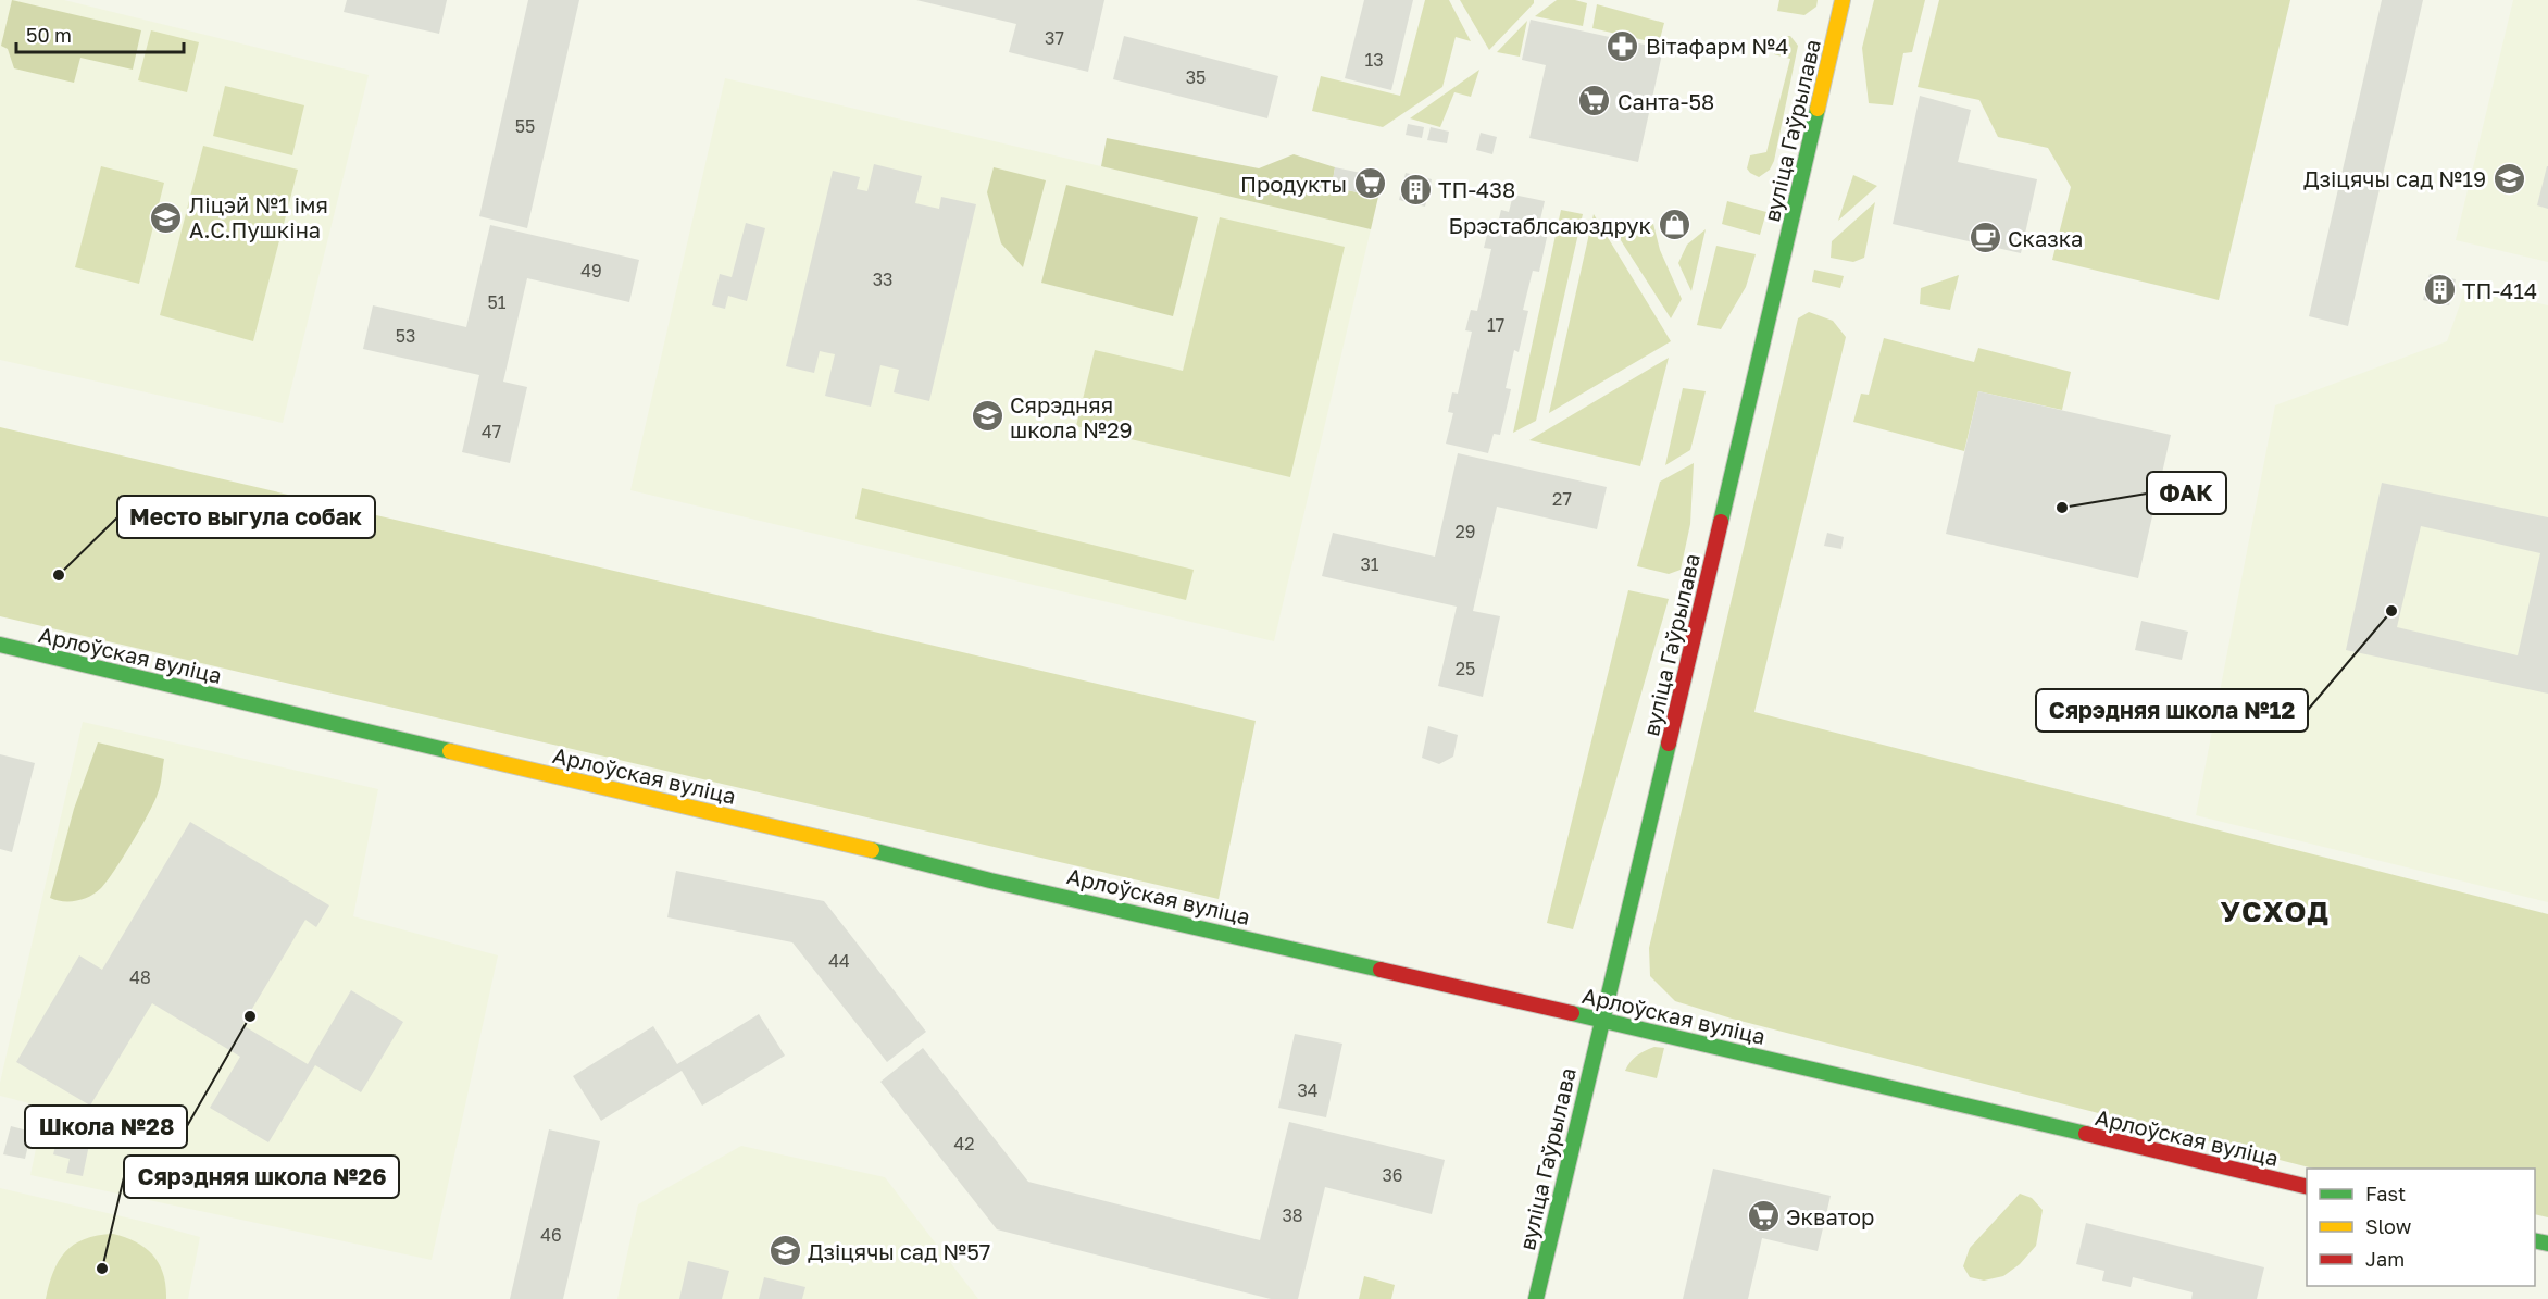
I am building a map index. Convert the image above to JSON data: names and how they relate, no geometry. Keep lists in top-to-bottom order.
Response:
{
  "streets": {
    "street": ["вуліца Гаўрылава", "Арлоўская вуліца"]
  },
  "crossings": [
    ["вуліца Гаўрылава", "Арлоўская вуліца"]
  ],
  "districts": ["УСХОД"],
  "places": {
    "pharmacy": ["Вітафарм №4"],
    "supermarket": ["Санта-58", "Продукты", "Экватор"],
    "school or university": [
      "Дзіцячы сад №19",
      "Ліцэй №1 імя А.С.Пушкіна",
      "Сярэдняя школа №29",
      "Дзіцячы сад №57"
    ],
    "building": ["ТП-438", "ТП-414"],
    "shop": ["Брэстаблсаюздрук"],
    "cafe": ["Сказка"],
    "other": [
      "ФАК",
      "Место выгула собак",
      "Сярэдняя школа №12",
      "Школа №28",
      "Сярэдняя школа №26"
    ]
  },
  "house_numbers": [
    "37",
    "13",
    "35",
    "55",
    "49",
    "33",
    "51",
    "17",
    "53",
    "47",
    "27",
    "29",
    "31",
    "25",
    "44",
    "48",
    "34",
    "42",
    "36",
    "38",
    "46"
  ],
  "legend": ["Fast", "Slow", "Jam"],
  "scale_bar": "50 m"
}
